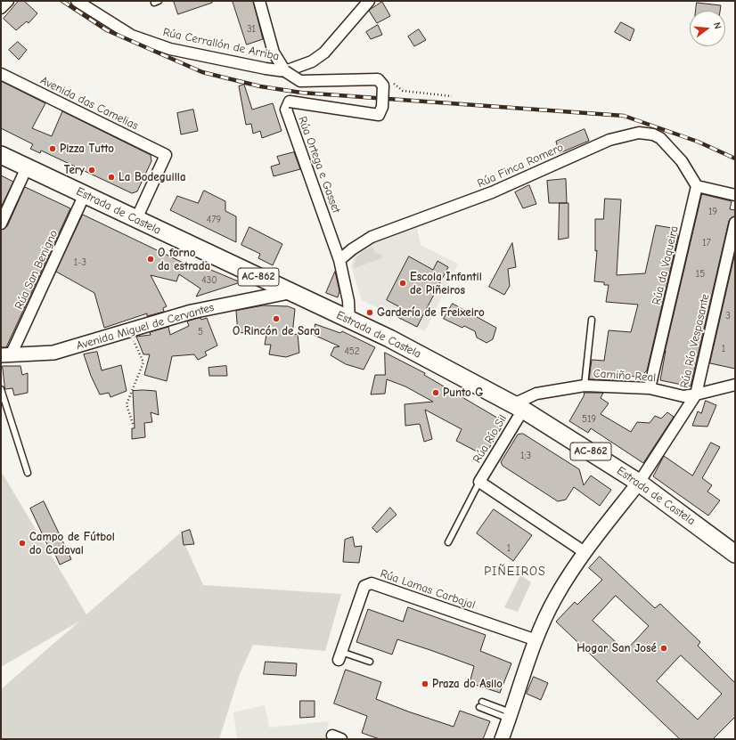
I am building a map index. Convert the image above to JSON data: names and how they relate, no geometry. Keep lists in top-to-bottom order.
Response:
{
  "streets": {
    "main road": ["Estrada de Castela", "AC-862"],
    "street": [
      "Rúa Cerrallón de Arriba",
      "Avenida das Camelias",
      "Rúa Ortega e Gasset",
      "Rúa Finca Romero",
      "Rúa da Vaqueira",
      "Rúa San Benigno",
      "Avenida Miguel de Cervantes",
      "Rúa Río Vespasante",
      "Camiño Real",
      "Rúa Río Sil",
      "Rúa Lamas Carbajal"
    ]
  },
  "crossings": [
    ["Rúa Cerrallón de Arriba", "Rúa Ortega e Gasset"],
    ["Avenida das Camelias", "Estrada de Castela"],
    ["Rúa Ortega e Gasset", "Rúa Finca Romero"],
    ["Rúa Ortega e Gasset", "Estrada de Castela"],
    ["Rúa Finca Romero", "Rúa da Vaqueira"],
    ["Estrada de Castela", "Rúa San Benigno"],
    ["Estrada de Castela", "Avenida Miguel de Cervantes"],
    ["Estrada de Castela", "Rúa Río Vespasante"],
    ["Estrada de Castela", "Camiño Real"],
    ["Estrada de Castela", "Rúa Río Sil"],
    ["Rúa da Vaqueira", "Camiño Real"],
    ["Rúa San Benigno", "Avenida Miguel de Cervantes"],
    ["Rúa Río Vespasante", "Camiño Real"],
    ["Camiño Real", "Rúa Río Sil"]
  ],
  "districts": ["PIÑEIROS"],
  "places": [
    "Pizza Tutto",
    "Tery",
    "La Bodeguilla",
    "O forno da estrada",
    "Escola Infantil de Piñeiros",
    "Gardería de Freixeiro",
    "O Rincón de Sara",
    "Punto G",
    "Campo de Fútbol do Cadaval",
    "Hogar San José",
    "Praza do Asilo"
  ],
  "house_numbers": [
    "31",
    "19",
    "479",
    "17",
    "1-3",
    "15",
    "430",
    "3",
    "5",
    "1",
    "452",
    "519",
    "1;3",
    "1"
  ],
  "north": "right"
}
